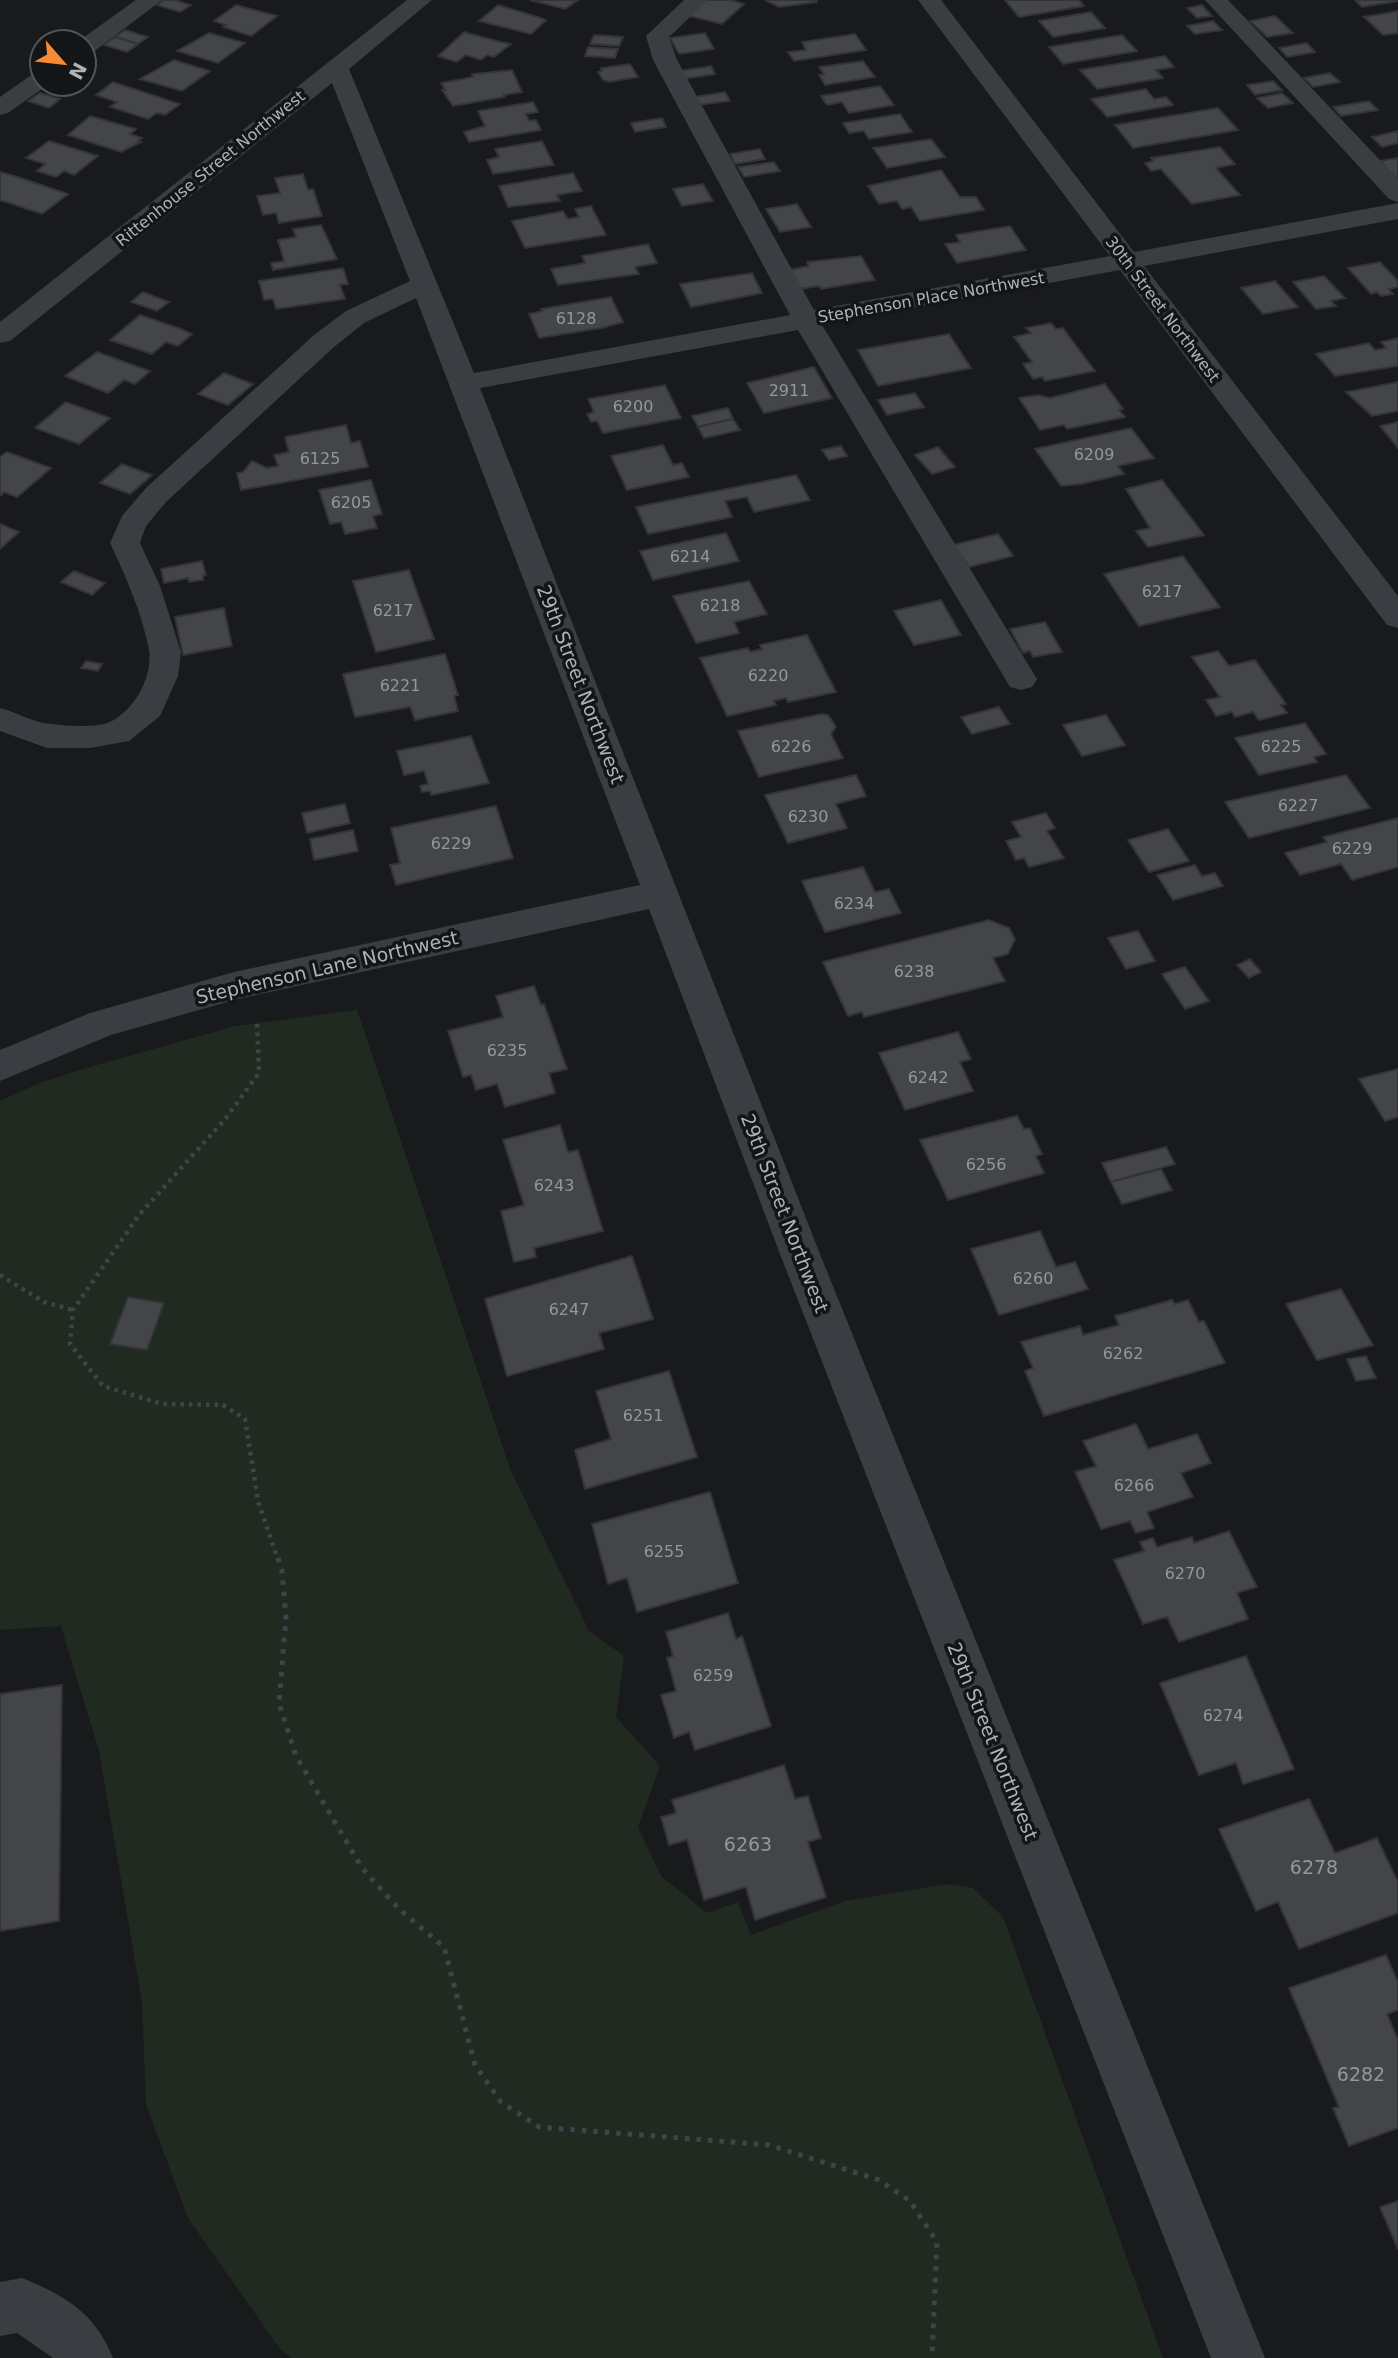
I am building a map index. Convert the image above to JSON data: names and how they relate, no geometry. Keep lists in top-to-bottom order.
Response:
{
  "streets": {
    "street": [
      "Rittenhouse Street Northwest",
      "Stephenson Place Northwest",
      "30th Street Northwest",
      "29th Street Northwest",
      "Stephenson Lane Northwest"
    ]
  },
  "crossings": [
    ["Rittenhouse Street Northwest", "29th Street Northwest"],
    ["Stephenson Place Northwest", "30th Street Northwest"],
    ["Stephenson Place Northwest", "29th Street Northwest"],
    ["29th Street Northwest", "Stephenson Lane Northwest"]
  ],
  "house_numbers": [
    "6128",
    "2911",
    "6200",
    "6209",
    "6125",
    "6205",
    "6214",
    "6217",
    "6218",
    "6217",
    "6220",
    "6221",
    "6226",
    "6225",
    "6227",
    "6230",
    "6229",
    "6229",
    "6234",
    "6238",
    "6235",
    "6242",
    "6256",
    "6243",
    "6260",
    "6247",
    "6262",
    "6251",
    "6266",
    "6255",
    "6270",
    "6259",
    "6274",
    "6263",
    "6278",
    "6282"
  ],
  "north": "bottom right"
}
